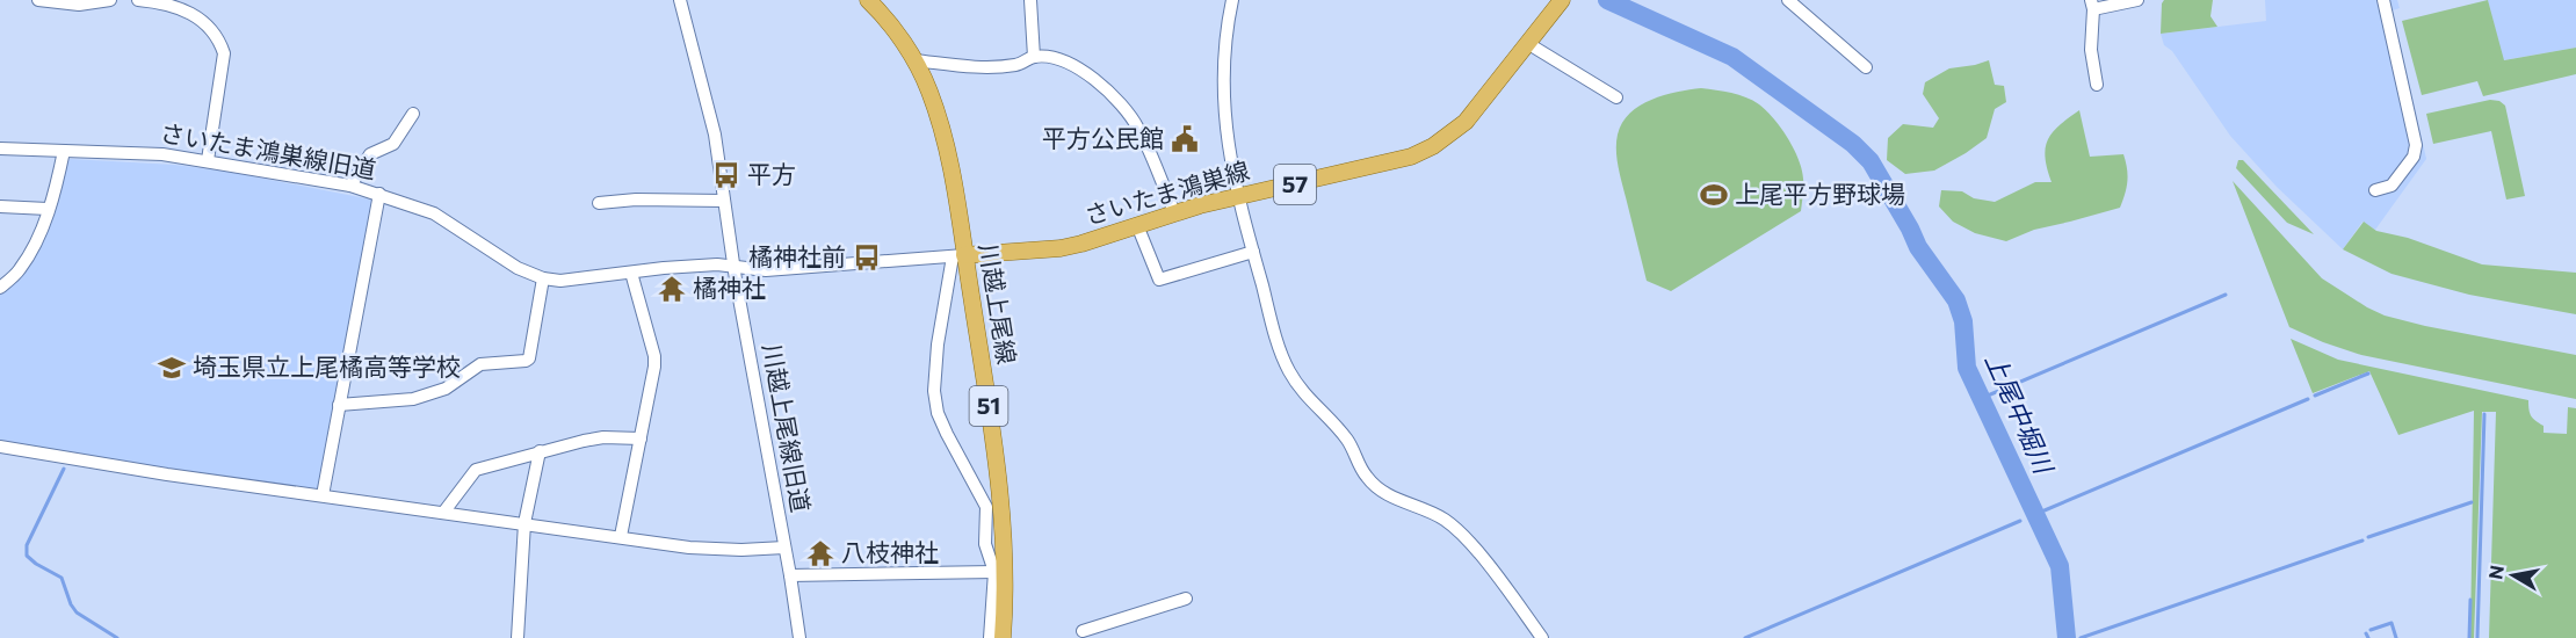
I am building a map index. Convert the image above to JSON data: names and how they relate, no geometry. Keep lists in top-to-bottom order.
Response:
{
  "streets": {
    "main road": [
      "57",
      "さいたま鴻巣線",
      "川越上尾線",
      "51"
    ],
    "street": ["さいたま鴻巣線旧道", "川越上尾線旧道"]
  },
  "crossings": [
    ["さいたま鴻巣線旧道", "さいたま鴻巣線"],
    ["さいたま鴻巣線旧道", "川越上尾線"],
    ["さいたま鴻巣線旧道", "川越上尾線旧道"],
    ["さいたま鴻巣線", "川越上尾線"]
  ],
  "water": ["上尾中堀川"],
  "places": {
    "public building": ["平方公民館"],
    "bus stop": ["平方", "橘神社前"],
    "sports": ["上尾平方野球場"],
    "temple": ["橘神社", "八枝神社"],
    "school or university": ["埼玉県立上尾橘高等学校"]
  },
  "north": "left"
}
